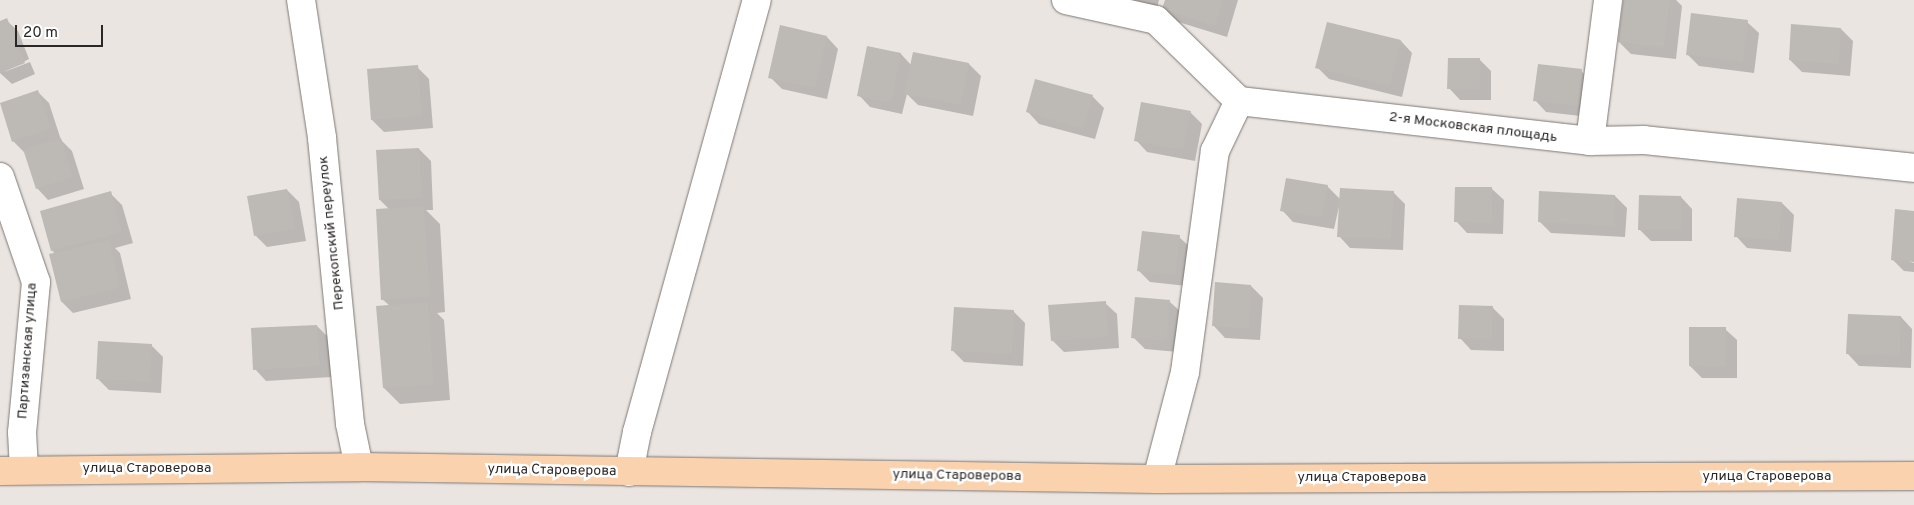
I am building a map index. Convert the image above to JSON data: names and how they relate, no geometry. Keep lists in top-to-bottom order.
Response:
{
  "streets": {
    "main road": ["улица Староверова"],
    "street": ["2-я Московская площадь", "Перекопский переулок", "Партизанская улица"]
  },
  "crossings": [
    ["Перекопский переулок", "улица Староверова"],
    ["Партизанская улица", "улица Староверова"]
  ],
  "scale_bar": "20 m"
}
